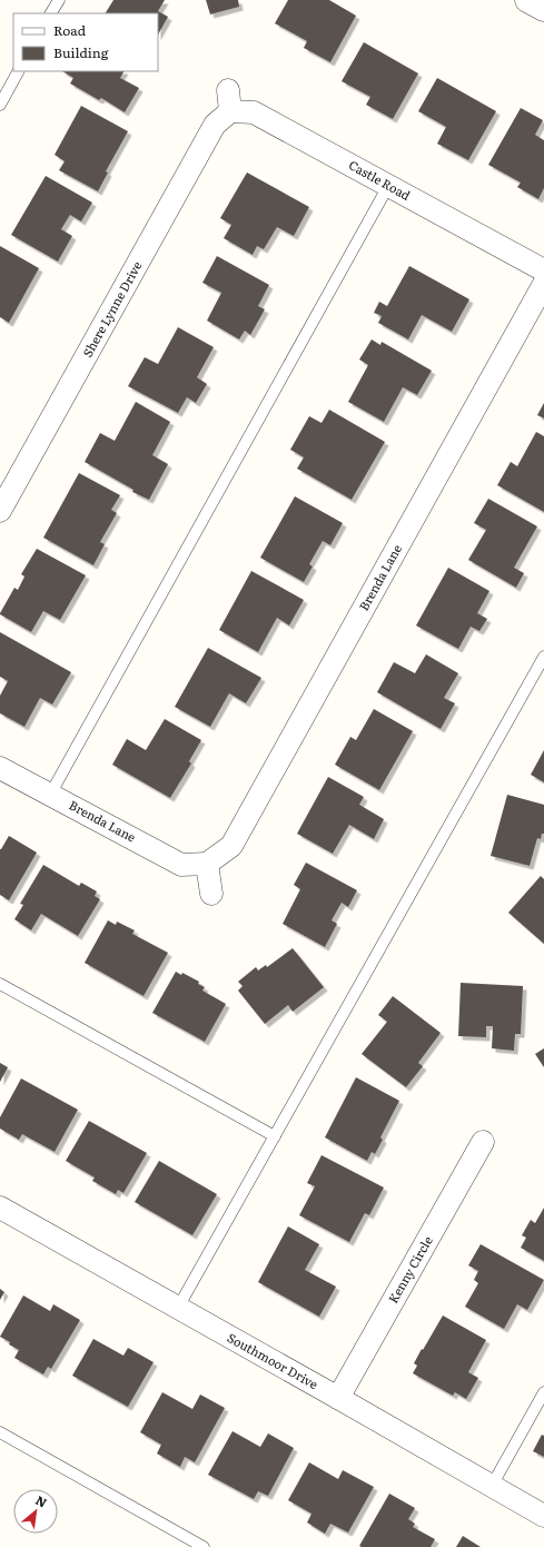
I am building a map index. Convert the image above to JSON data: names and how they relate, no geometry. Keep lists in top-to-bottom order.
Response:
{
  "streets": {
    "street": [
      "Castle Road",
      "Shere Lynne Drive",
      "Brenda Lane",
      "Kenny Circle",
      "Southmoor Drive"
    ]
  },
  "crossings": [
    ["Castle Road", "Shere Lynne Drive"],
    ["Kenny Circle", "Southmoor Drive"]
  ],
  "legend": ["Road", "Building"],
  "north": "top right"
}
